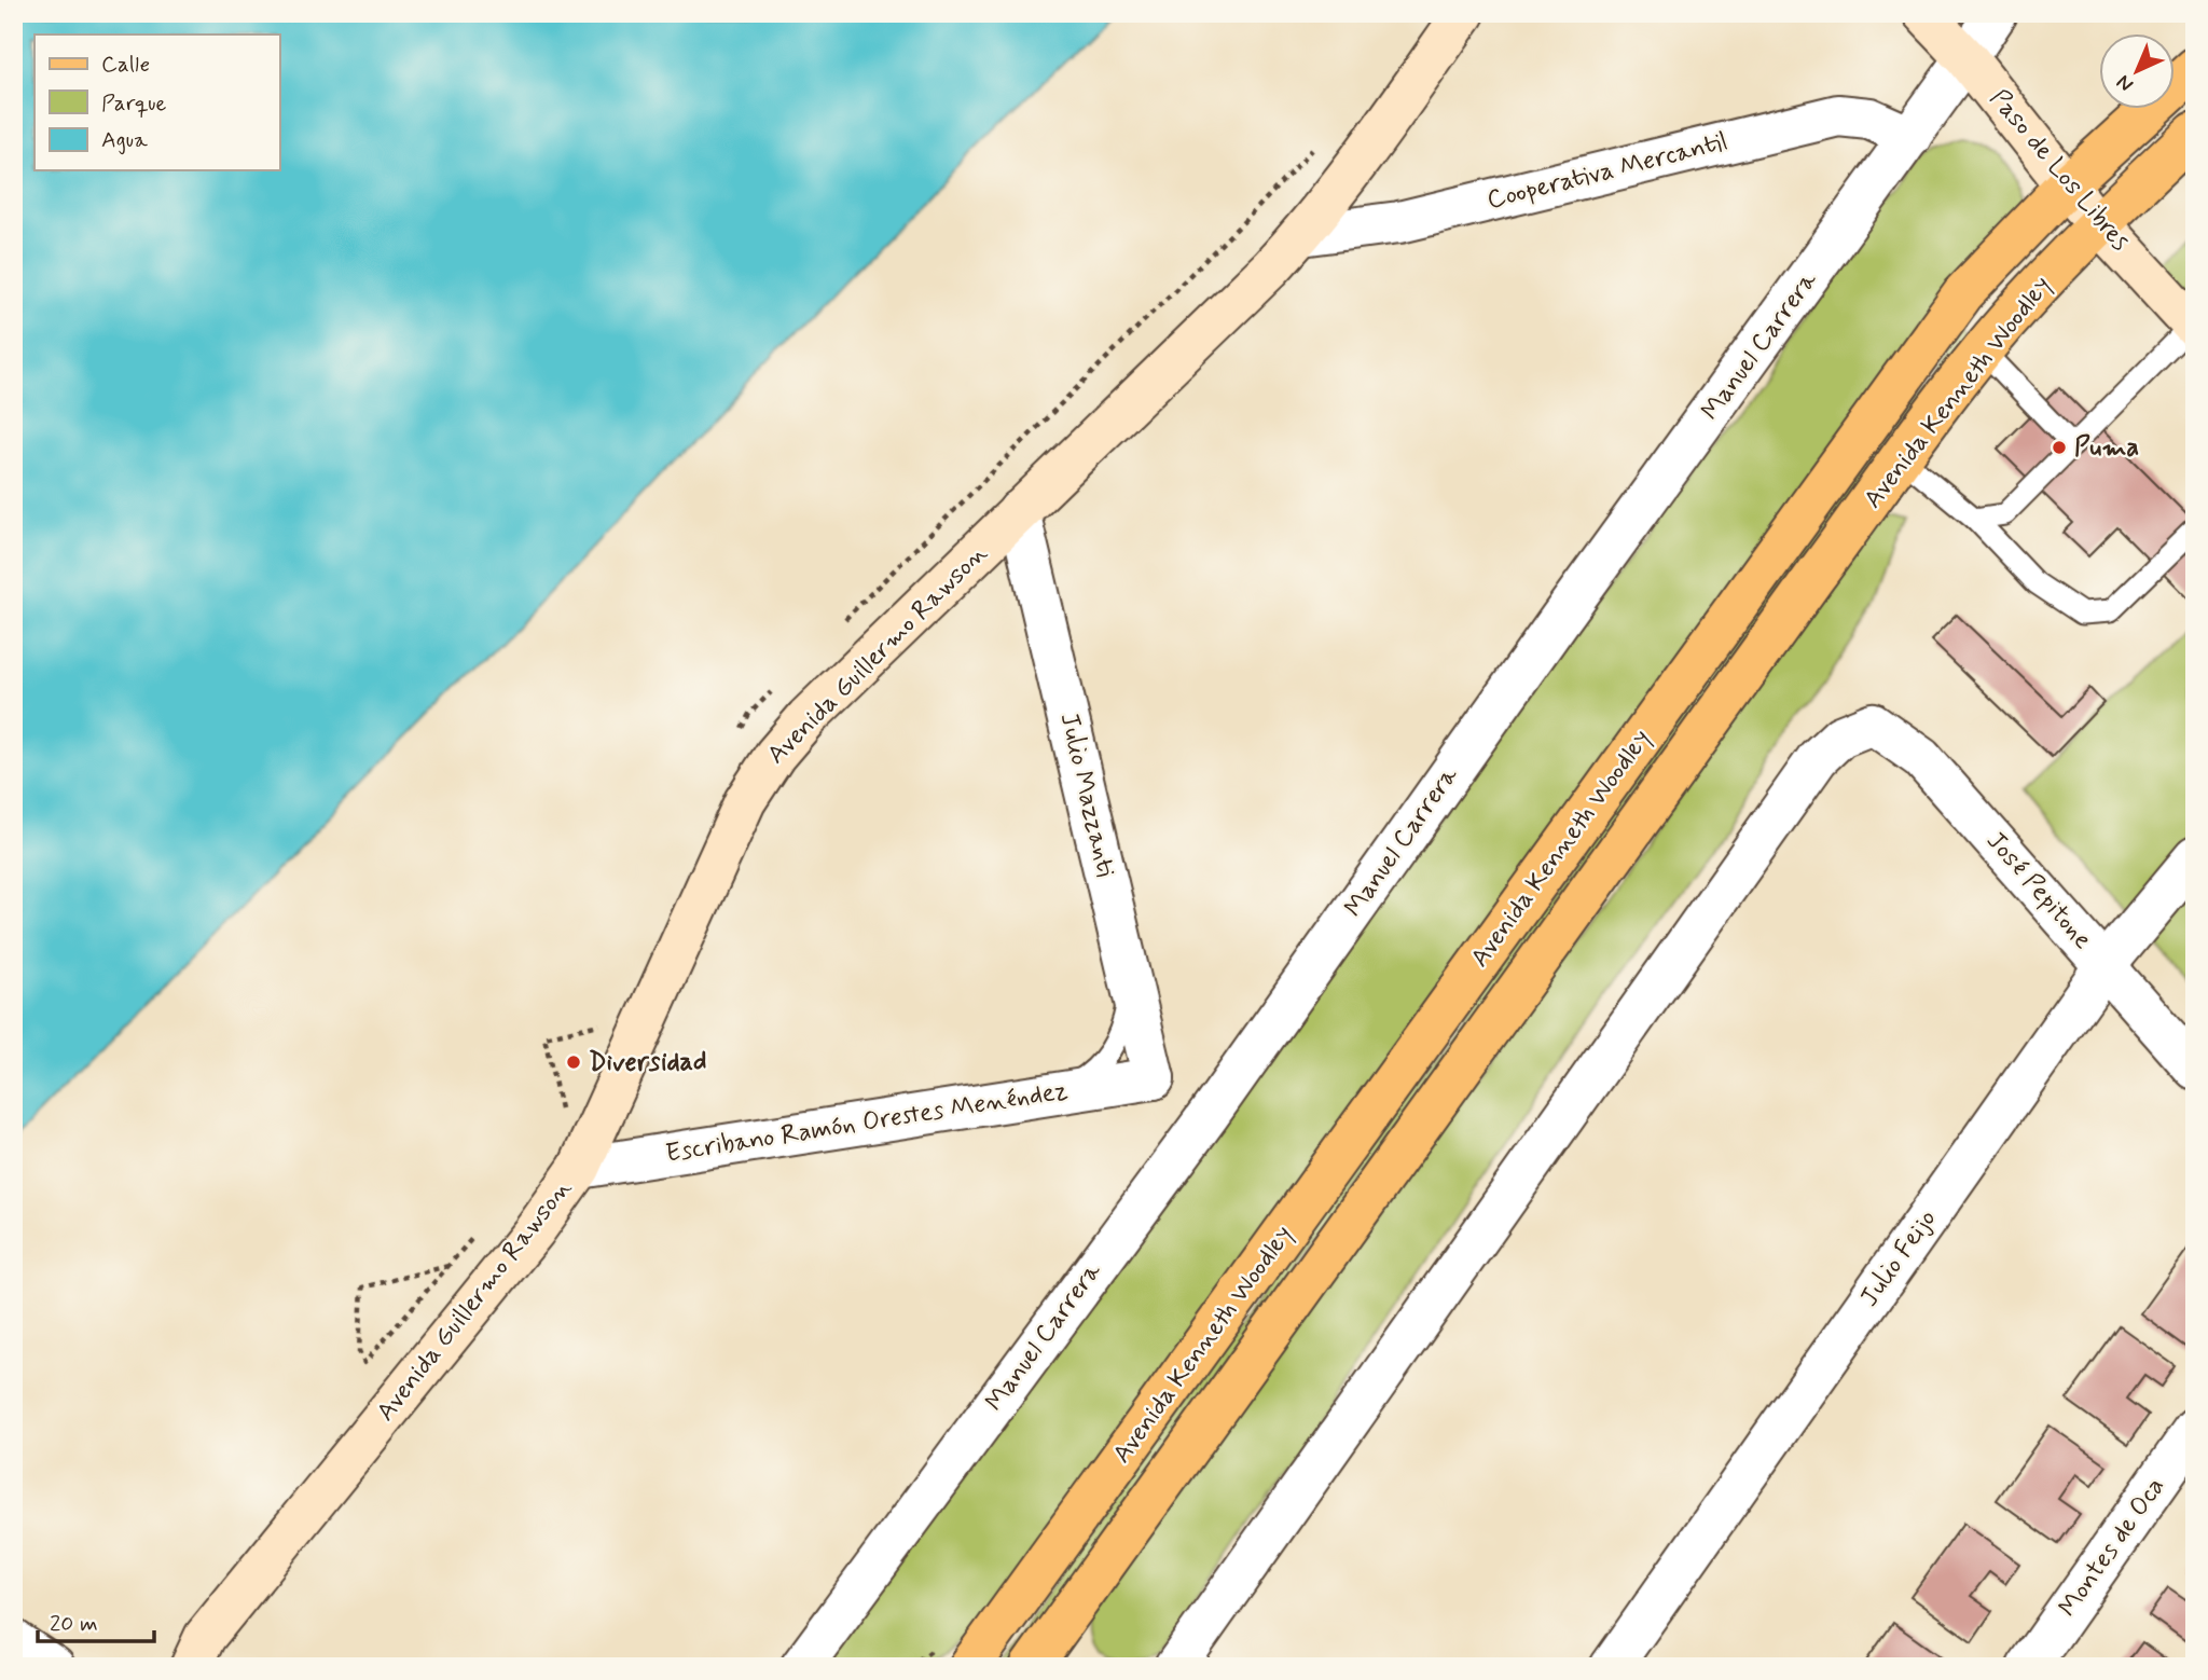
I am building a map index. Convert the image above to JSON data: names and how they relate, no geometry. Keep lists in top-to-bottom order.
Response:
{
  "streets": {
    "main road": ["Avenida Kenneth Woodley"],
    "street": [
      "Paso de Los Libres",
      "Cooperativa Mercantil",
      "Manuel Carrera",
      "Avenida Guillermo Rawson",
      "Julio Mazzanti",
      "José Pepitone",
      "Escribano Ramón Orestes Menéndez",
      "Julio Feijo",
      "Montes de Oca"
    ]
  },
  "crossings": [
    ["Paso de Los Libres", "Manuel Carrera"],
    ["Paso de Los Libres", "Avenida Kenneth Woodley"],
    ["Cooperativa Mercantil", "Manuel Carrera"],
    ["Cooperativa Mercantil", "Avenida Guillermo Rawson"],
    ["Avenida Guillermo Rawson", "Julio Mazzanti"],
    ["Avenida Guillermo Rawson", "Escribano Ramón Orestes Menéndez"],
    ["Julio Mazzanti", "Escribano Ramón Orestes Menéndez"],
    ["José Pepitone", "Julio Feijo"]
  ],
  "places": ["Puma", "Diversidad"],
  "legend": ["Calle", "Parque", "Agua"],
  "scale_bar": "20 m",
  "north": "bottom left"
}
